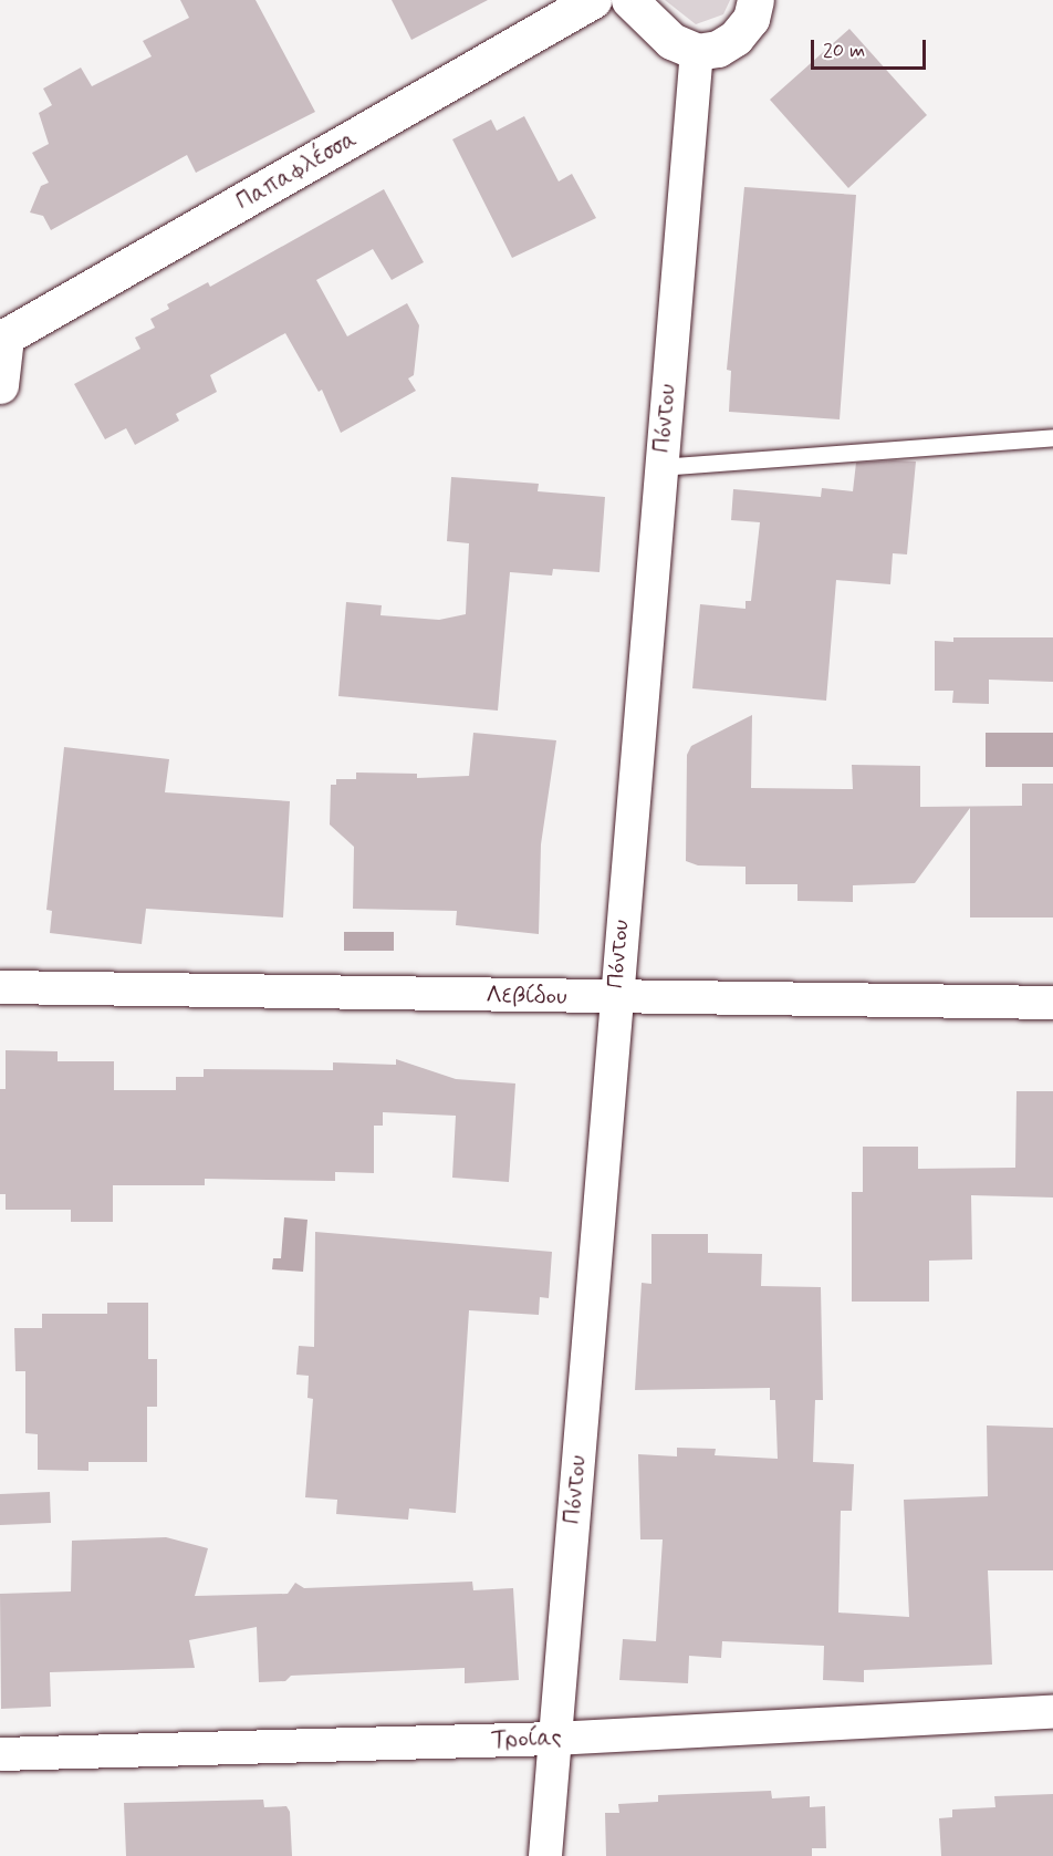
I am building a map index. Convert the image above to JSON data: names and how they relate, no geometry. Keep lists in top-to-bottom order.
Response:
{
  "streets": {
    "street": [
      "Παπαφλέσσα",
      "Πόντου",
      "Λεβίδου",
      "Τροίας"
    ]
  },
  "crossings": [
    ["Πόντου", "Λεβίδου"],
    ["Πόντου", "Τροίας"]
  ],
  "scale_bar": "20 m"
}
